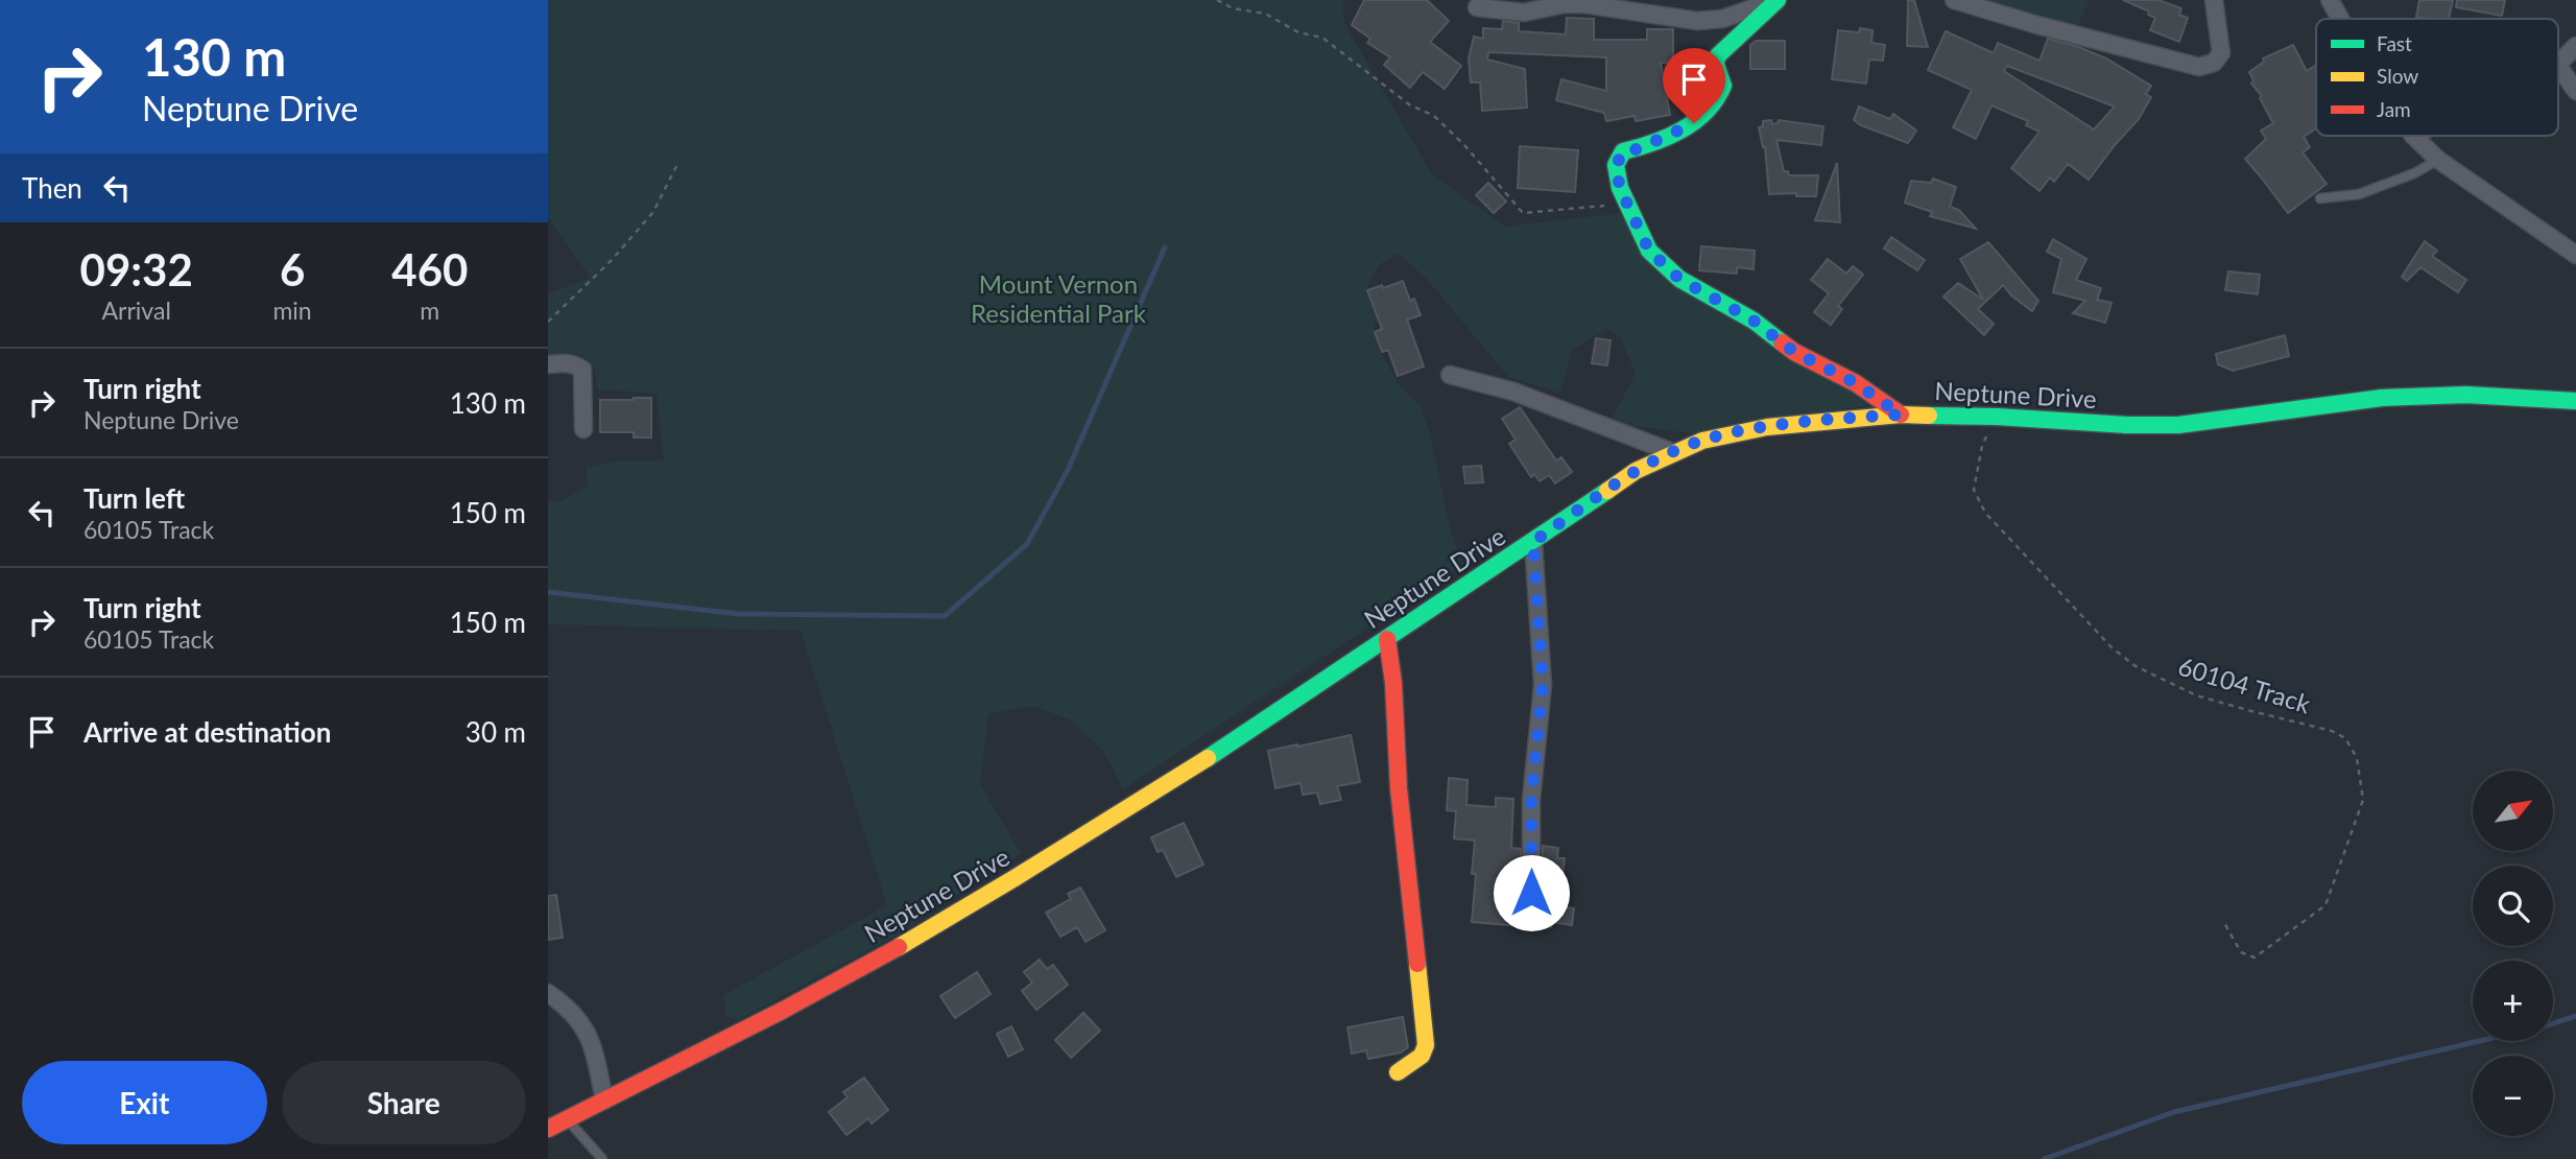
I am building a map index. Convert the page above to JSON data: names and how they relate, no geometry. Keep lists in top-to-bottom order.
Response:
{
  "streets": {
    "street": ["Neptune Drive"],
    "path": ["60104 Track"]
  },
  "crossings": [
    ["Neptune Drive", "60104 Track"]
  ],
  "parks": ["Mount Vernon Residential Park"],
  "legend": ["Fast", "Slow", "Jam"],
  "north": "top right",
  "page": {
    "turn": ["130 m", "Neptune Drive"],
    "then": "Then",
    "eta": [
      "09:32",
      "Arrival",
      "6",
      "min",
      "460",
      "m"
    ],
    "list": [
      {
        "name": "Turn right",
        "note": "Neptune Drive",
        "value": "130 m"
      },
      {
        "name": "Turn left",
        "note": "60105 Track",
        "value": "150 m"
      },
      {
        "name": "Turn right",
        "note": "60105 Track",
        "value": "150 m"
      },
      {
        "name": "Arrive at destination",
        "value": "30 m"
      }
    ],
    "map_buttons": ["+", "−"],
    "buttons": ["Exit", "Share"]
  }
}
